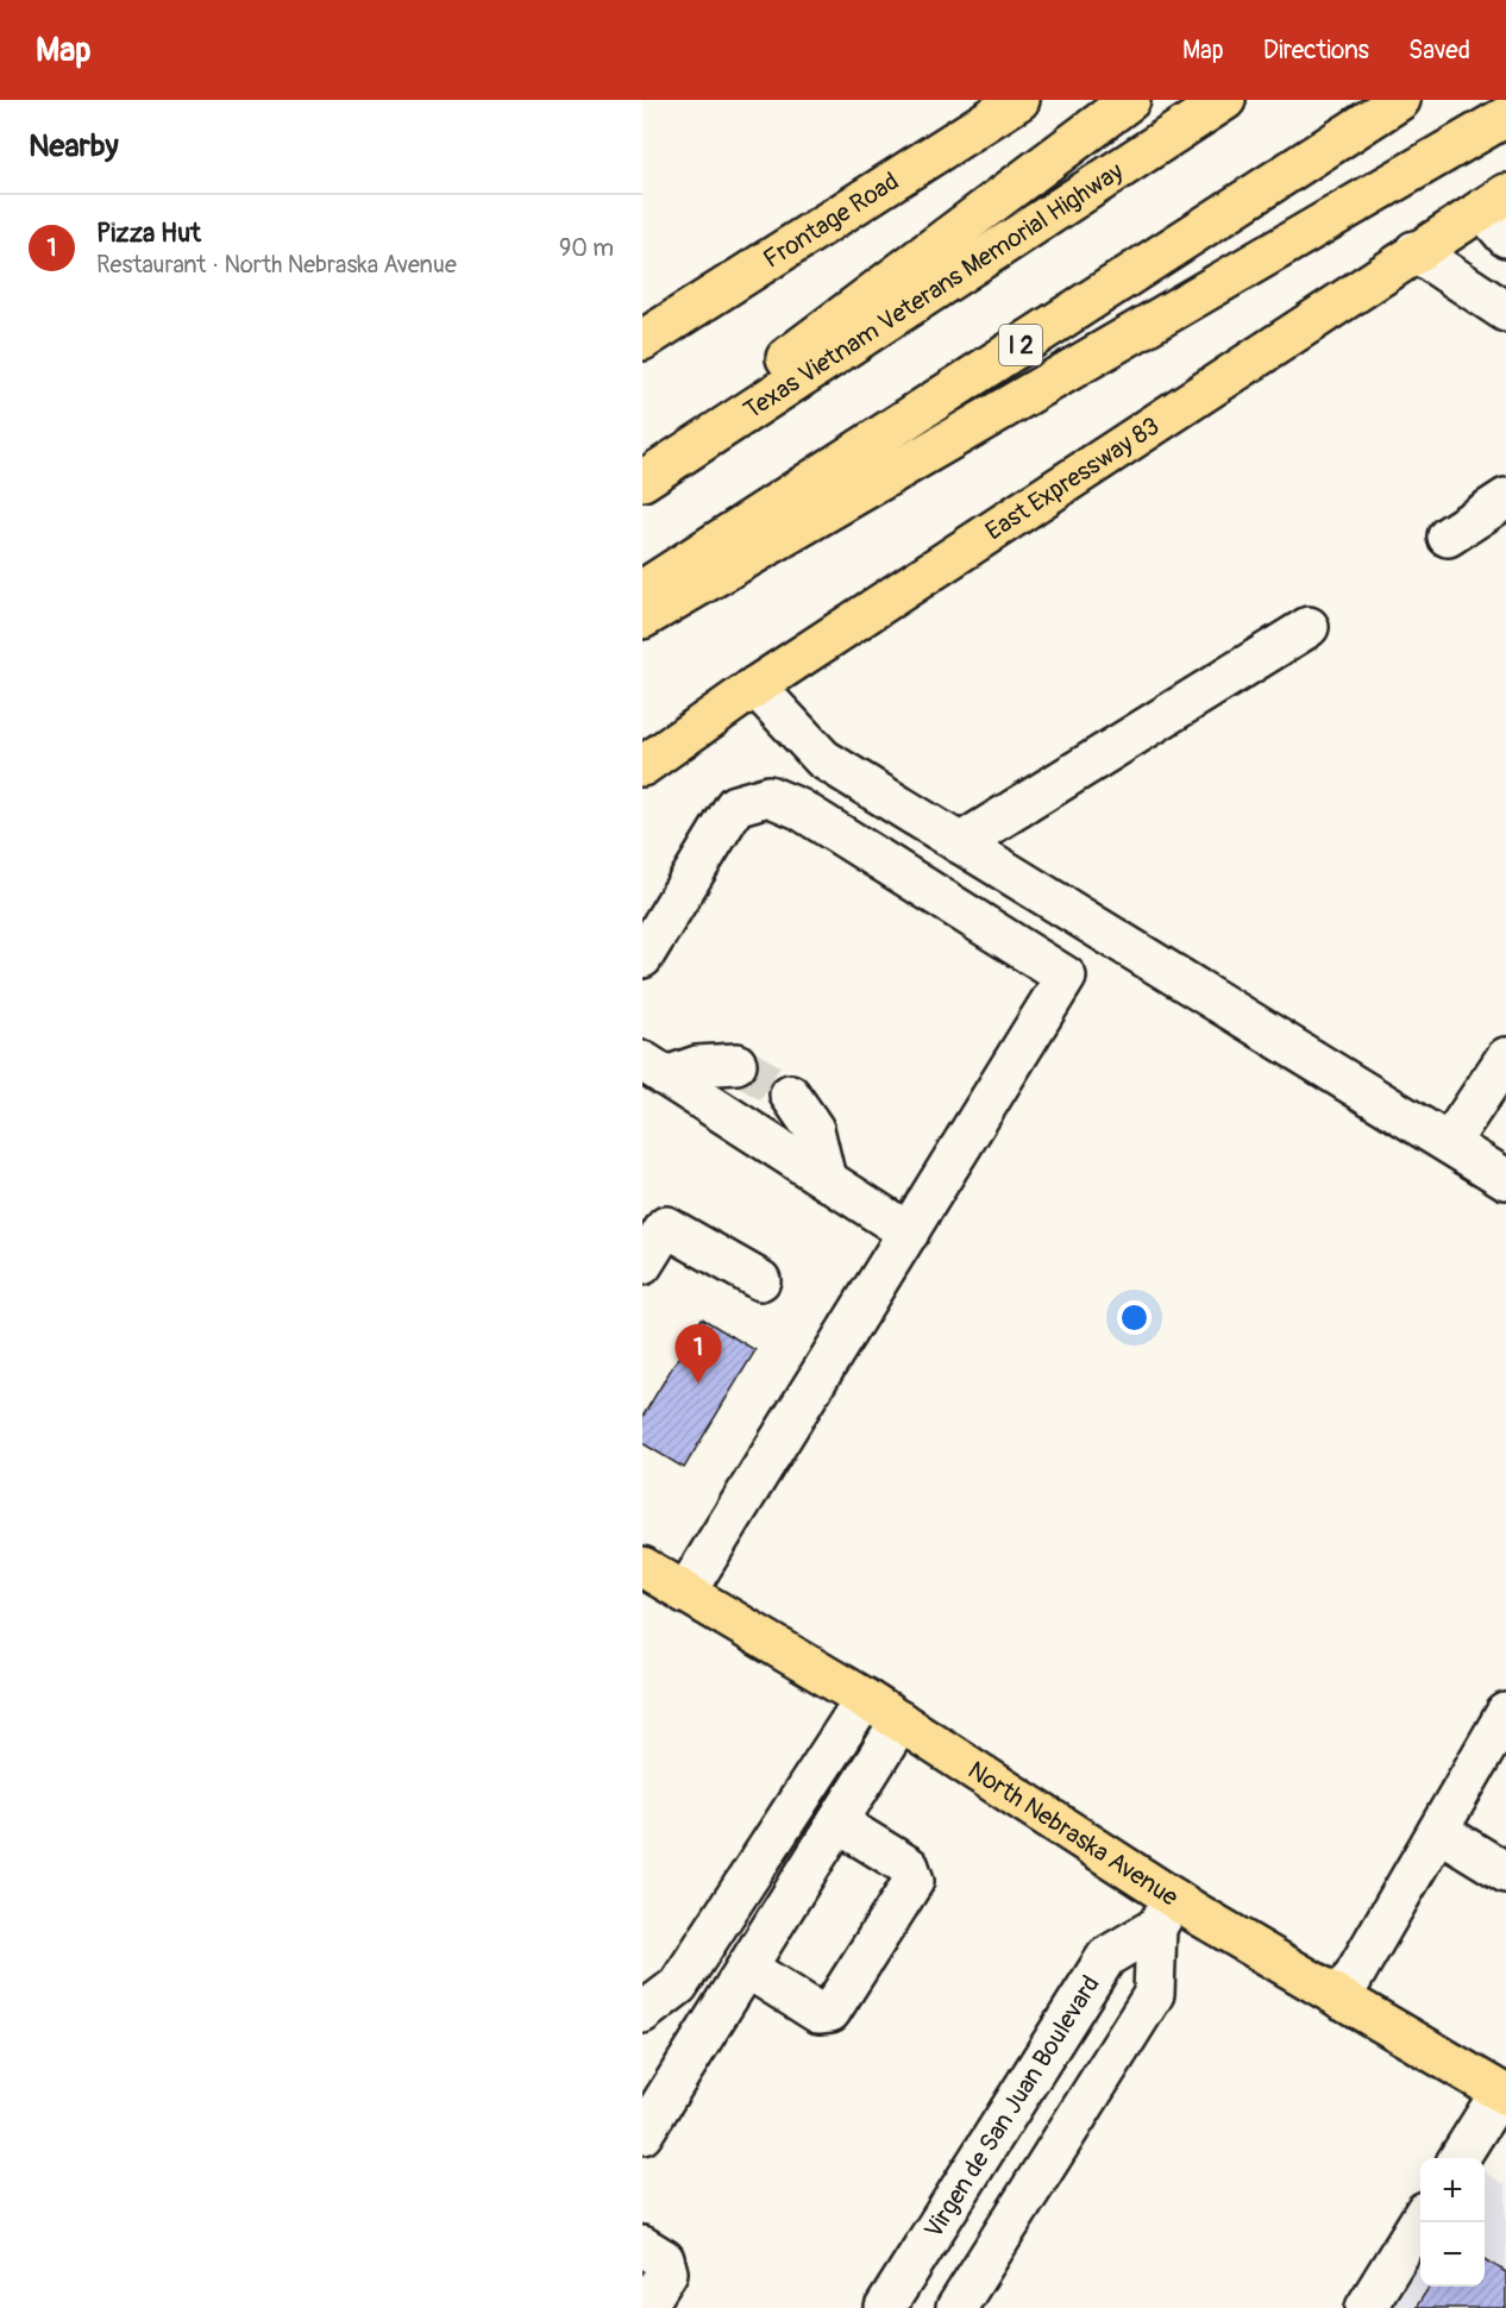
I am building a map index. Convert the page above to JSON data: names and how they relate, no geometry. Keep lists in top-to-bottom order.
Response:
{
  "streets": {
    "main road": [
      "Frontage Road",
      "Texas Vietnam Veterans Memorial Highway",
      "I 2",
      "East Expressway 83",
      "North Nebraska Avenue"
    ],
    "street": ["Virgen de San Juan Boulevard"]
  },
  "crossings": [
    ["North Nebraska Avenue", "Virgen de San Juan Boulevard"]
  ],
  "page": {
    "header": "Map",
    "nav": ["Map", "Directions", "Saved"],
    "heading": "Nearby",
    "list": [
      {
        "mark": "1",
        "name": "Pizza Hut",
        "note": "Restaurant · North Nebraska Avenue",
        "value": "90 m"
      }
    ],
    "pins": "1",
    "map_buttons": ["+", "−"]
  }
}
